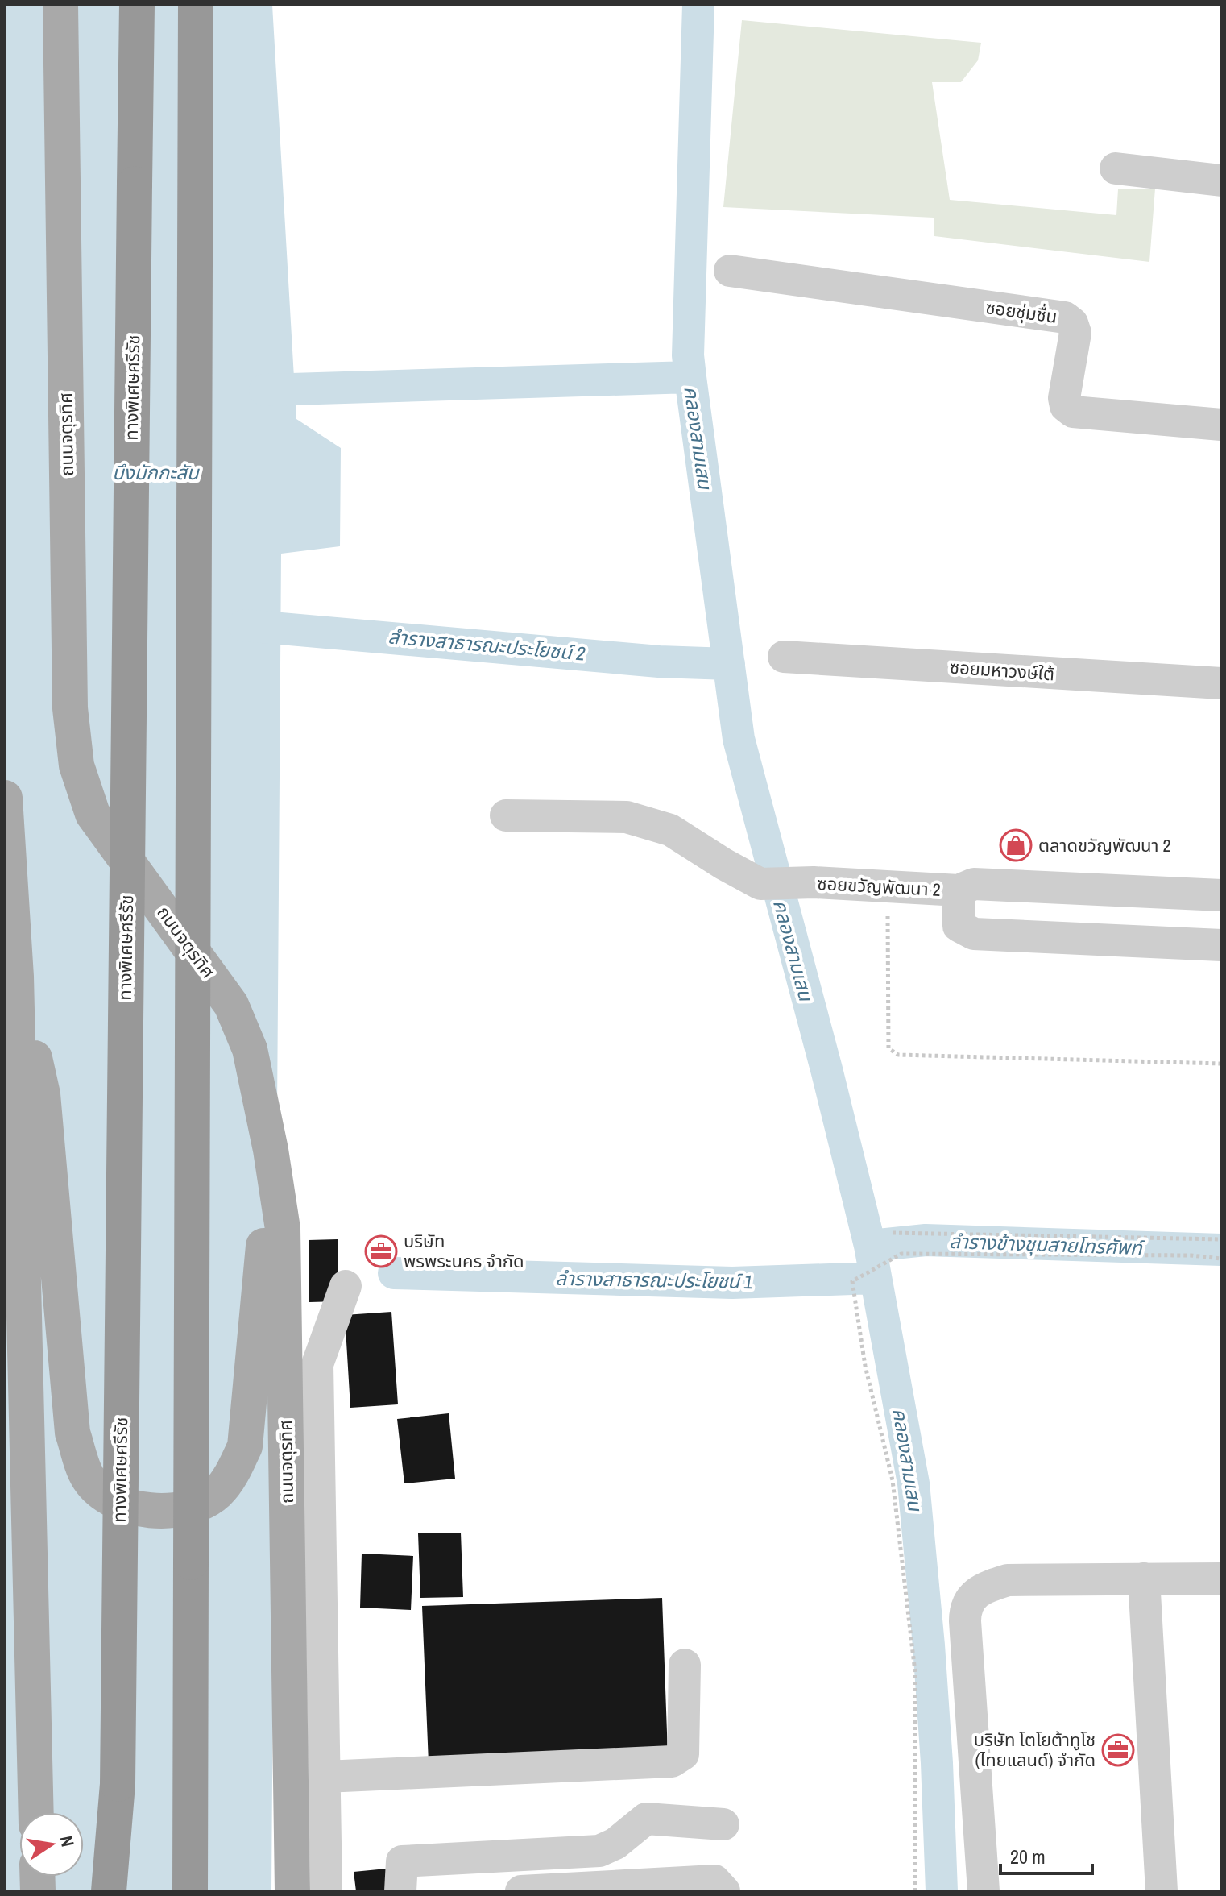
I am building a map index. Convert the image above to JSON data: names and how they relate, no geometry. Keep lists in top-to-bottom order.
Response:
{
  "streets": {
    "highway": ["ทางพิเศษศรีรัช"],
    "main road": ["ถนนจตุรทิศ"],
    "street": ["ซอยชุ่มชื่น", "ซอยมหาวงษ์ใต้", "ซอยขวัญพัฒนา 2"]
  },
  "water": [
    "คลองสามเสน",
    "บึงมักกะสัน",
    "ลํารางสาธารณะประโยชน์ 2",
    "ลำรางข้างชุมสายโทรศัพท์",
    "ลํารางสาธารณะประโยชน์ 1"
  ],
  "places": {
    "shop": ["ตลาดขวัญพัฒนา 2"],
    "office": ["บริษัท พรพระนคร จำกัด", "บริษัท โตโยต้าทูโช (ไทยแลนด์) จำกัด"]
  },
  "scale_bar": "20 m",
  "north": "right"
}
